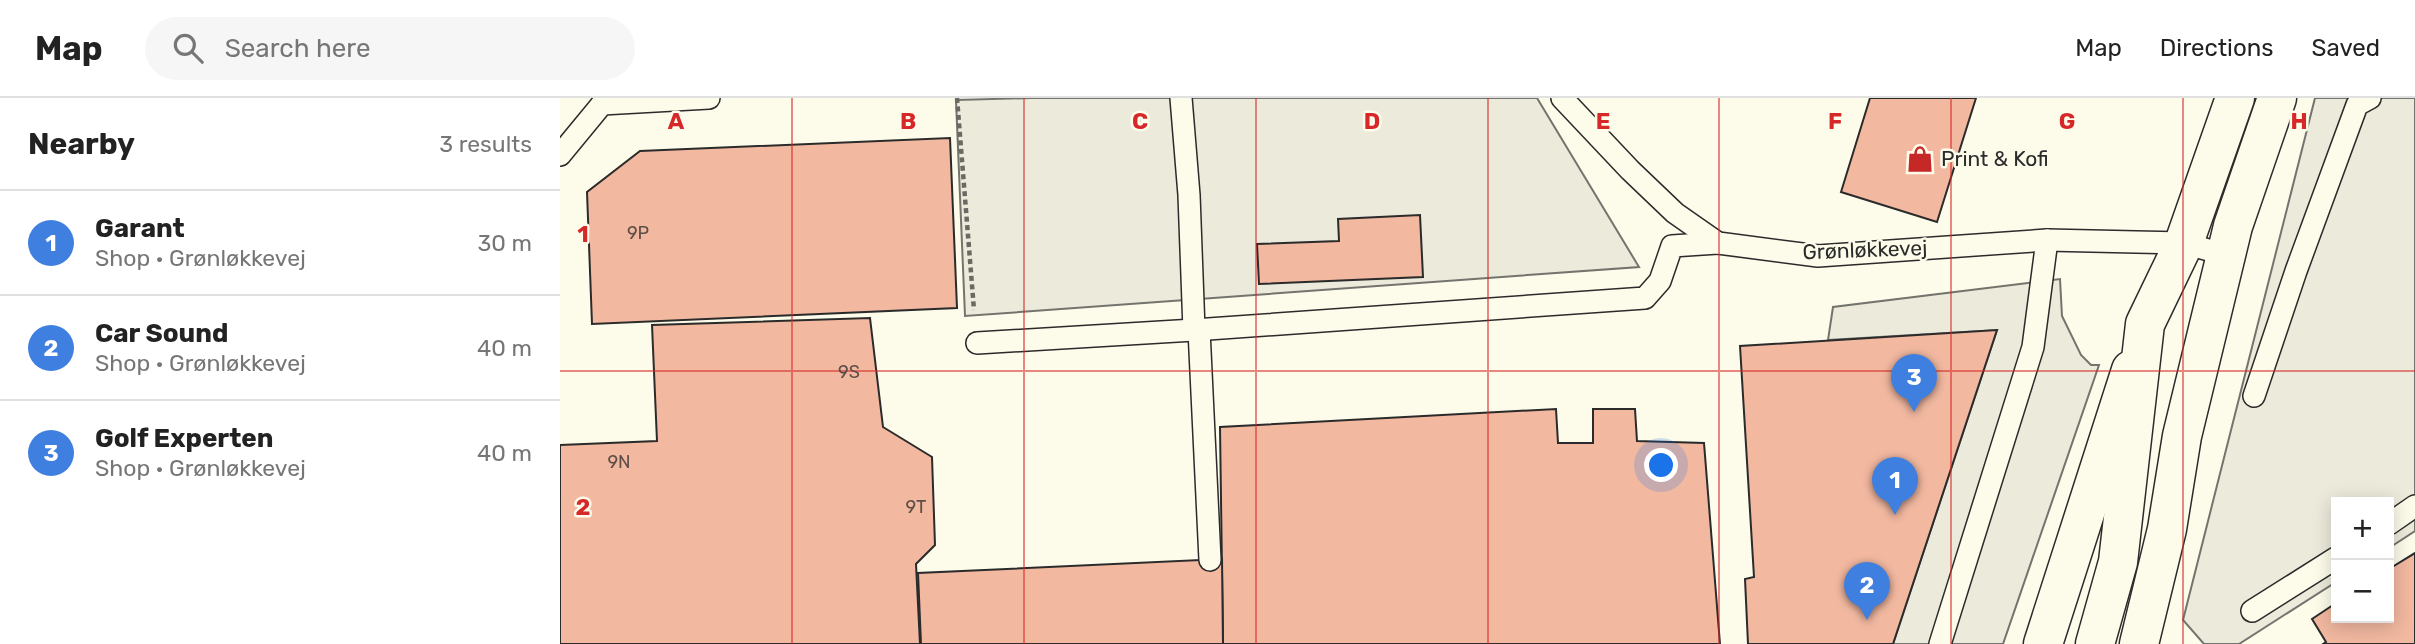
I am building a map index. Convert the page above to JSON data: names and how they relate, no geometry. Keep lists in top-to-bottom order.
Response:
{
  "streets": {
    "lane": ["Grønløkkevej"]
  },
  "places": {
    "shop": ["Print & Kofi"]
  },
  "house_numbers": [
    "9P",
    "9S",
    "9N",
    "9T"
  ],
  "page": {
    "header": "Map",
    "search": "Search here",
    "nav": ["Map", "Directions", "Saved"],
    "heading": ["Nearby", "3 results"],
    "list": [
      {
        "mark": "1",
        "name": "Garant",
        "note": "Shop · Grønløkkevej",
        "value": "30 m"
      },
      {
        "mark": "2",
        "name": "Car Sound",
        "note": "Shop · Grønløkkevej",
        "value": "40 m"
      },
      {
        "mark": "3",
        "name": "Golf Experten",
        "note": "Shop · Grønløkkevej",
        "value": "40 m"
      }
    ],
    "pins": ["3", "1", "2"],
    "map_buttons": ["+", "−"]
  },
  "grid": {
    "columns": [
      "A",
      "B",
      "C",
      "D",
      "E",
      "F",
      "G",
      "H"
    ],
    "rows": ["1", "2"]
  }
}
